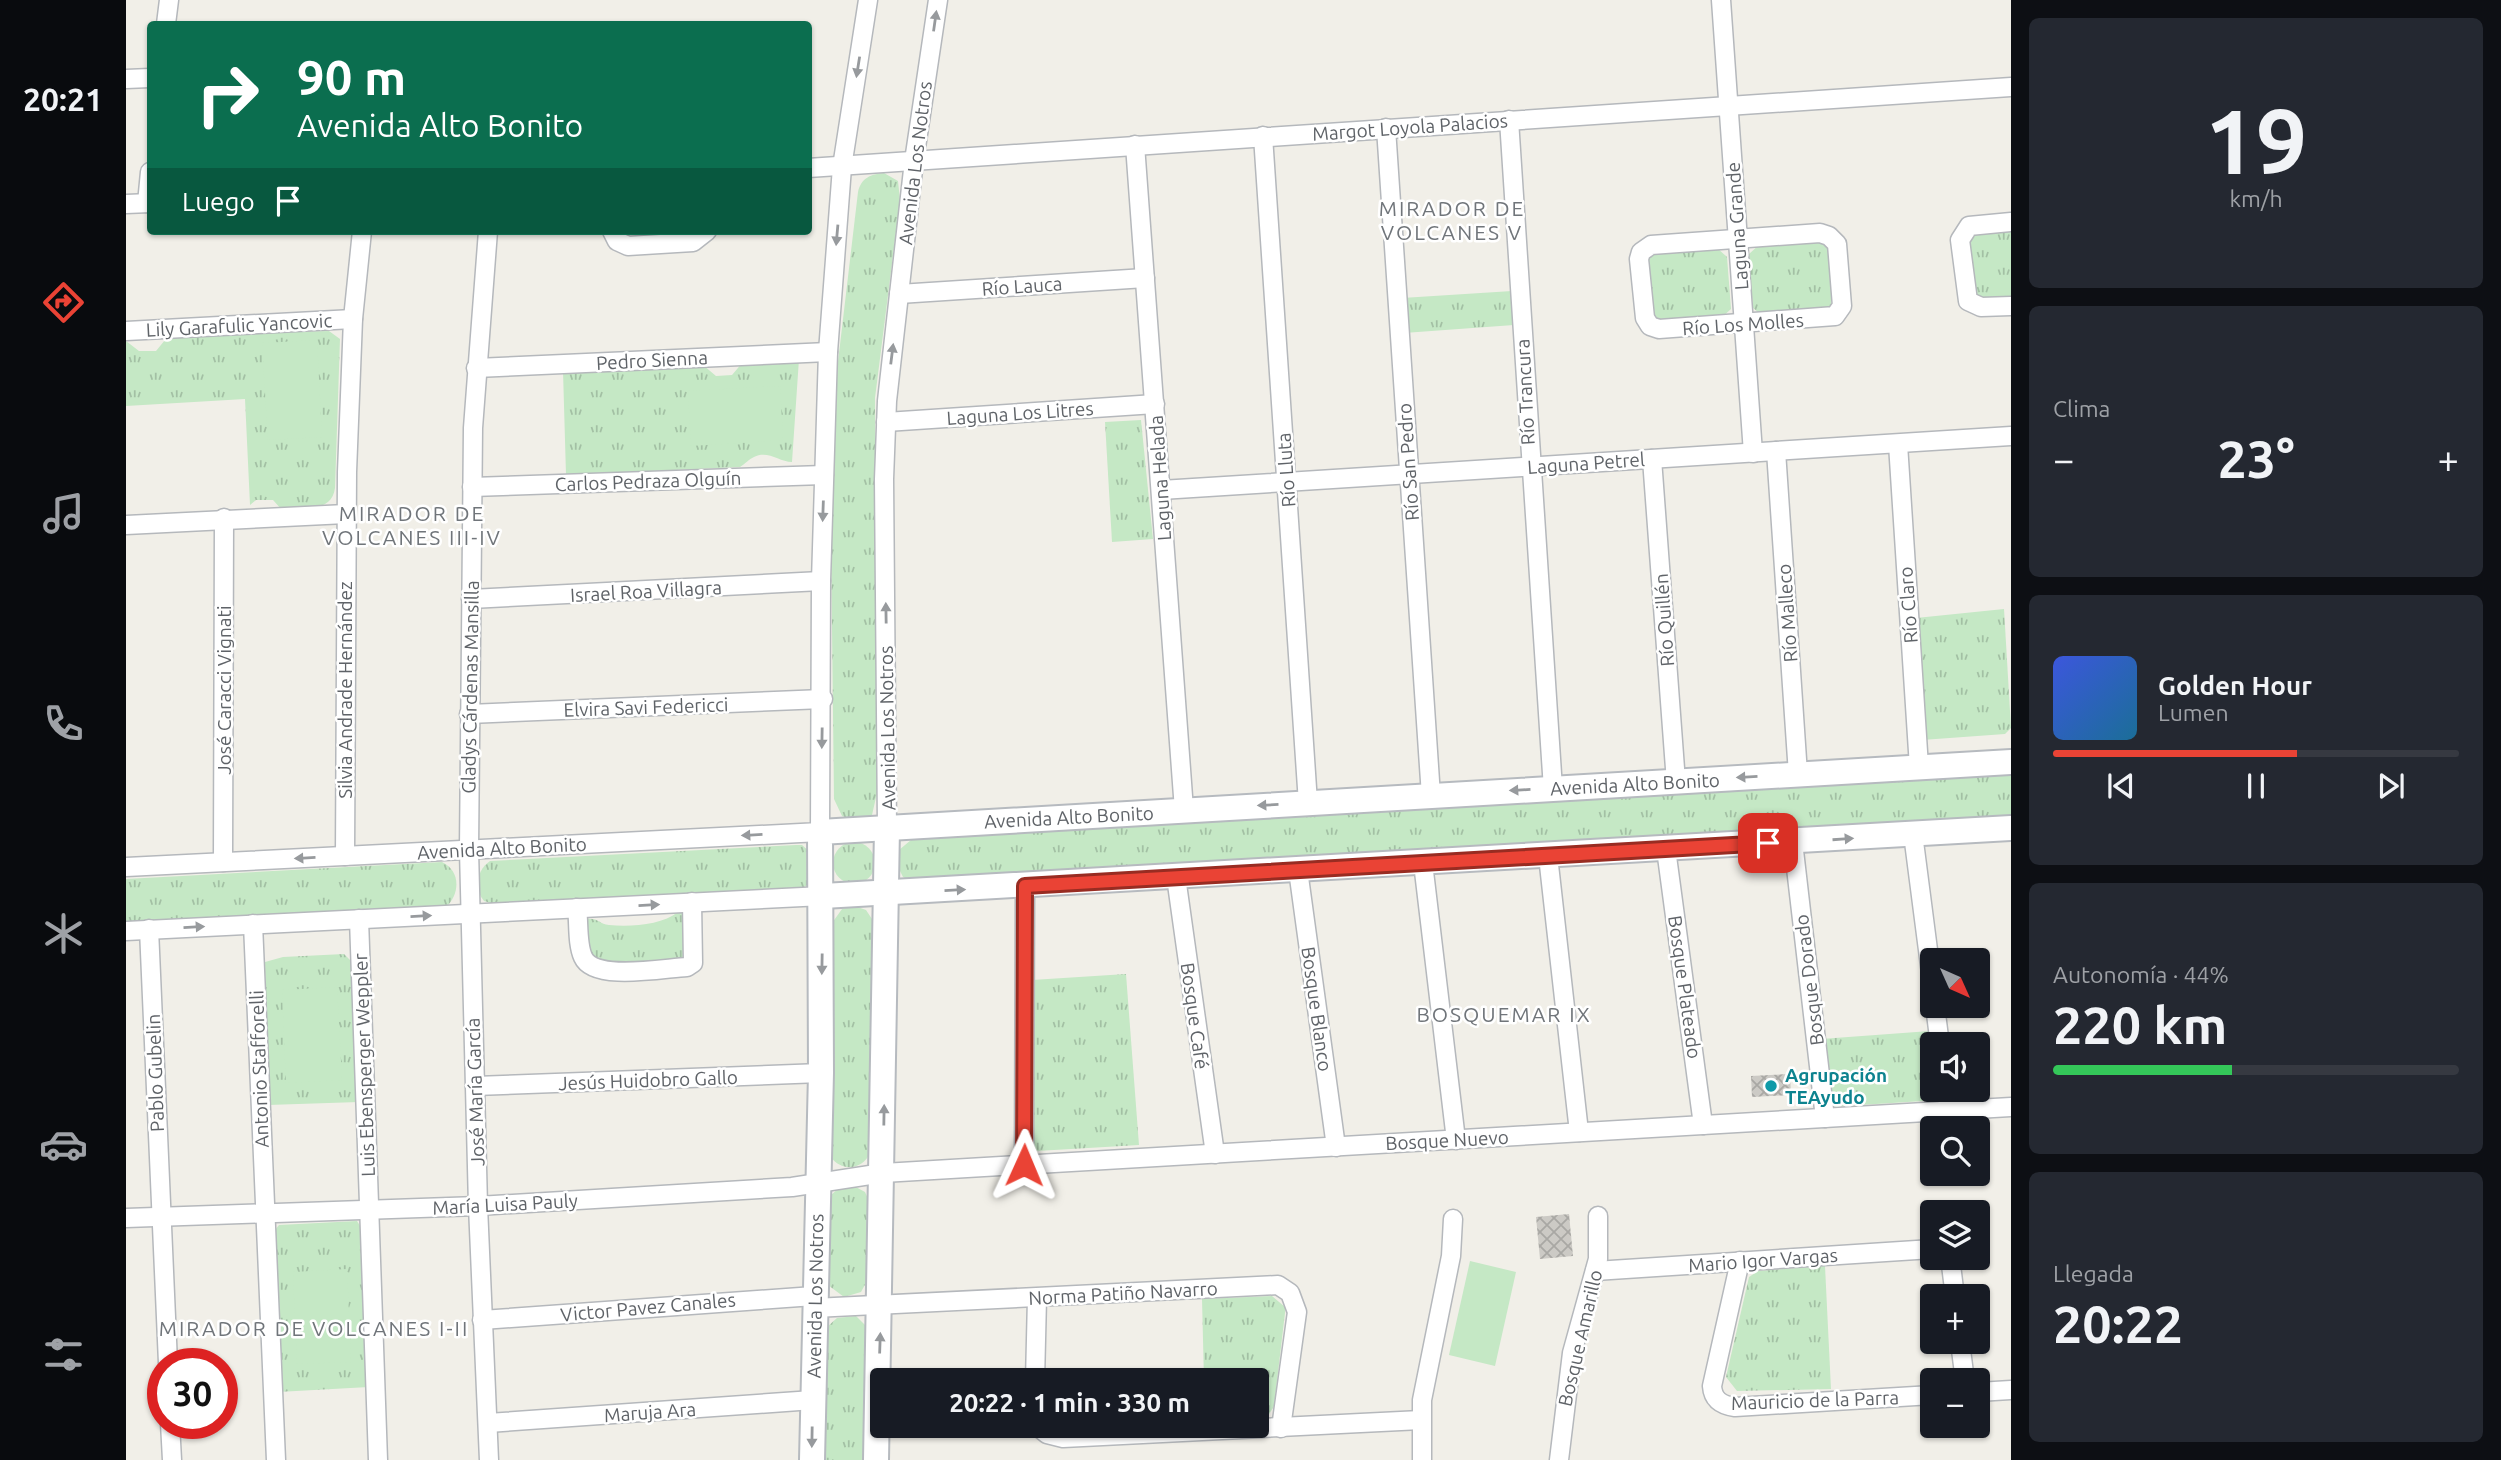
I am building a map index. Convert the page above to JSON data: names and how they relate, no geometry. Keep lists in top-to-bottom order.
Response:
{
  "streets": {
    "street": [
      "Margot Loyola Palacios",
      "Avenida Los Notros",
      "Laguna Grande",
      "Río Lauca",
      "Río Los Molles",
      "Lily Garafulic Yancovic",
      "Pedro Sienna",
      "Río Trancura",
      "Laguna Los Litres",
      "Río San Pedro",
      "Laguna Petrel",
      "Río Lluta",
      "Laguna Helada",
      "Carlos Pedraza Olguín",
      "Israel Roa Villagra",
      "Río Claro",
      "Río Malleco",
      "Río Quillén",
      "Gladys Cárdenas Mansilla",
      "José Caracci Vignati",
      "Silvia Andrade Hernández",
      "Elvira Savi Federicci",
      "Avenida Alto Bonito",
      "Bosque Dorado",
      "Bosque Plateado",
      "Bosque Blanco",
      "Bosque Café",
      "Luis Ebensperger Weppler",
      "Antonio Stafforelli",
      "Pablo Gubelin",
      "Jesús Huidobro Gallo",
      "José María García",
      "Bosque Nuevo",
      "María Luisa Pauly",
      "Mario Igor Vargas",
      "Norma Patiño Navarro",
      "Victor Pavez Canales",
      "Bosque Amarillo",
      "Mauricio de la Parra",
      "Maruja Ara"
    ]
  },
  "crossings": [
    ["Margot Loyola Palacios", "Avenida Los Notros"],
    ["Margot Loyola Palacios", "Laguna Grande"],
    ["Margot Loyola Palacios", "Río Trancura"],
    ["Margot Loyola Palacios", "Río San Pedro"],
    ["Margot Loyola Palacios", "Río Lluta"],
    ["Margot Loyola Palacios", "Laguna Helada"],
    ["Avenida Los Notros", "Río Lauca"],
    ["Avenida Los Notros", "Pedro Sienna"],
    ["Avenida Los Notros", "Laguna Los Litres"],
    ["Avenida Los Notros", "Carlos Pedraza Olguín"],
    ["Avenida Los Notros", "Israel Roa Villagra"],
    ["Avenida Los Notros", "Elvira Savi Federicci"],
    ["Avenida Los Notros", "Avenida Alto Bonito"],
    ["Avenida Los Notros", "Jesús Huidobro Gallo"],
    ["Avenida Los Notros", "Bosque Nuevo"],
    ["Avenida Los Notros", "María Luisa Pauly"],
    ["Avenida Los Notros", "Norma Patiño Navarro"],
    ["Avenida Los Notros", "Victor Pavez Canales"],
    ["Avenida Los Notros", "Maruja Ara"],
    ["Laguna Grande", "Río Los Molles"],
    ["Laguna Grande", "Laguna Petrel"],
    ["Río Lauca", "Laguna Helada"],
    ["Lily Garafulic Yancovic", "Silvia Andrade Hernández"],
    ["Pedro Sienna", "Gladys Cárdenas Mansilla"],
    ["Río Trancura", "Laguna Petrel"],
    ["Río Trancura", "Avenida Alto Bonito"],
    ["Laguna Los Litres", "Laguna Helada"],
    ["Río San Pedro", "Laguna Petrel"],
    ["Río San Pedro", "Avenida Alto Bonito"],
    ["Laguna Petrel", "Río Lluta"],
    ["Laguna Petrel", "Laguna Helada"],
    ["Laguna Petrel", "Río Claro"],
    ["Laguna Petrel", "Río Malleco"],
    ["Laguna Petrel", "Río Quillén"],
    ["Río Lluta", "Avenida Alto Bonito"],
    ["Laguna Helada", "Avenida Alto Bonito"],
    ["Carlos Pedraza Olguín", "Gladys Cárdenas Mansilla"],
    ["Israel Roa Villagra", "Gladys Cárdenas Mansilla"],
    ["Río Claro", "Avenida Alto Bonito"],
    ["Río Malleco", "Avenida Alto Bonito"],
    ["Río Quillén", "Avenida Alto Bonito"],
    ["Gladys Cárdenas Mansilla", "Elvira Savi Federicci"],
    ["Gladys Cárdenas Mansilla", "Avenida Alto Bonito"],
    ["Gladys Cárdenas Mansilla", "José María García"],
    ["José Caracci Vignati", "Avenida Alto Bonito"],
    ["Silvia Andrade Hernández", "Avenida Alto Bonito"],
    ["Avenida Alto Bonito", "José María García"],
    ["Bosque Dorado", "Bosque Nuevo"],
    ["Bosque Plateado", "Bosque Nuevo"],
    ["Bosque Blanco", "Bosque Nuevo"],
    ["Bosque Café", "Bosque Nuevo"],
    ["Luis Ebensperger Weppler", "María Luisa Pauly"],
    ["Antonio Stafforelli", "María Luisa Pauly"],
    ["Pablo Gubelin", "María Luisa Pauly"],
    ["Jesús Huidobro Gallo", "José María García"],
    ["José María García", "María Luisa Pauly"],
    ["José María García", "Victor Pavez Canales"],
    ["José María García", "Maruja Ara"],
    ["Bosque Nuevo", "María Luisa Pauly"],
    ["Mario Igor Vargas", "Bosque Amarillo"],
    ["Mario Igor Vargas", "Mauricio de la Parra"],
    ["Norma Patiño Navarro", "Victor Pavez Canales"]
  ],
  "districts": [
    "MIRADOR DE VOLCANES V",
    "MIRADOR DE VOLCANES III-IV",
    "BOSQUEMAR IX",
    "MIRADOR DE VOLCANES I-II"
  ],
  "places": ["Agrupación TEAyudo"],
  "north": "bottom right",
  "page": {
    "tabs": "20:21",
    "tile": [
      ["19", "km/h"],
      "Clima",
      ["Autonomía · 44%", "220 km"],
      ["Llegada", "20:22"]
    ],
    "turn": ["90 m", "Avenida Alto Bonito"],
    "then": "Luego",
    "heat": ["−", "23°", "+"],
    "song": ["Golden Hour", "Lumen"],
    "map_buttons": ["+", "−"],
    "limit": "30",
    "trip": "20:22 · 1 min · 330 m"
  }
}
